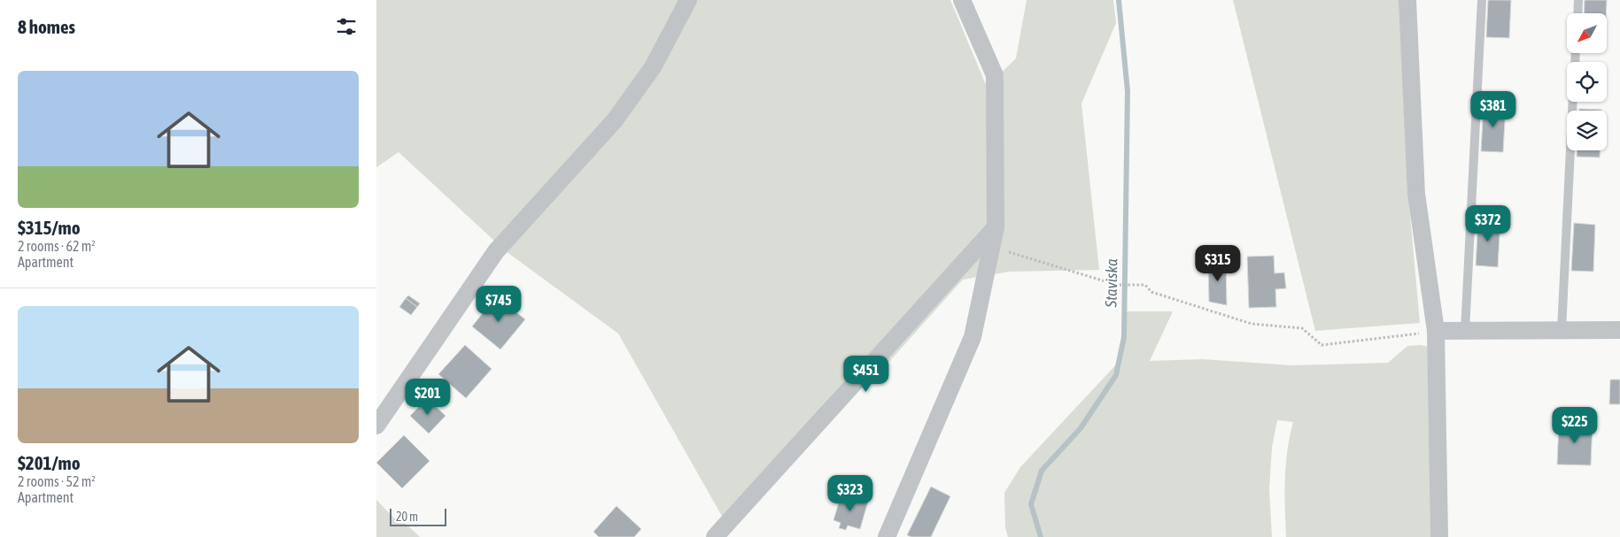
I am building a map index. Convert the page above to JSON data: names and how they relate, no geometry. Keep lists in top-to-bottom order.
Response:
{
  "water": ["Staviska"],
  "scale_bar": "20 m",
  "north": "bottom left",
  "page": {
    "heading": "8 homes",
    "list": [
      {
        "name": "$315/mo",
        "note": "2 rooms · 62 m² · Apartment"
      },
      {
        "name": "$201/mo",
        "note": "2 rooms · 52 m² · Apartment"
      }
    ],
    "price": [
      "$381",
      "$372",
      "$315",
      "$745",
      "$451",
      "$201",
      "$225",
      "$323"
    ],
    "scale": "20 m"
  }
}
